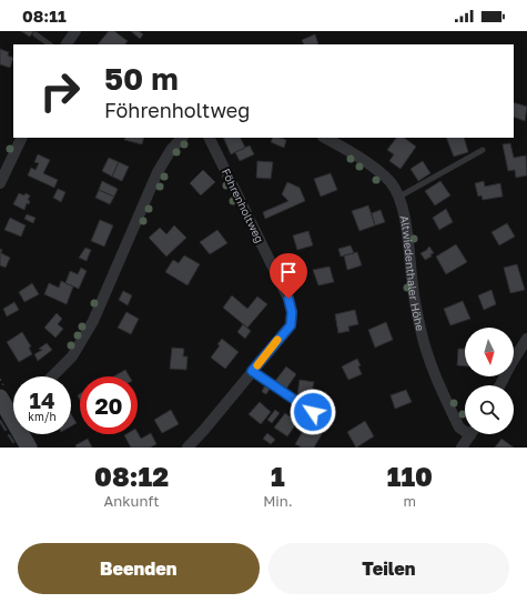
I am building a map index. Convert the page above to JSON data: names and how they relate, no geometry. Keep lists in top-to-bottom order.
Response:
{
  "streets": {
    "street": ["Föhrenholtweg", "Altwiedenthaler Höhe"]
  },
  "north": "bottom",
  "page": {
    "status": "08:11",
    "turn": ["50 m", "Föhrenholtweg"],
    "speed": "14 km/h",
    "limit": "20",
    "eta": [
      "08:12",
      "Ankunft",
      "1",
      "Min.",
      "110",
      "m"
    ],
    "buttons": ["Beenden", "Teilen"]
  }
}
